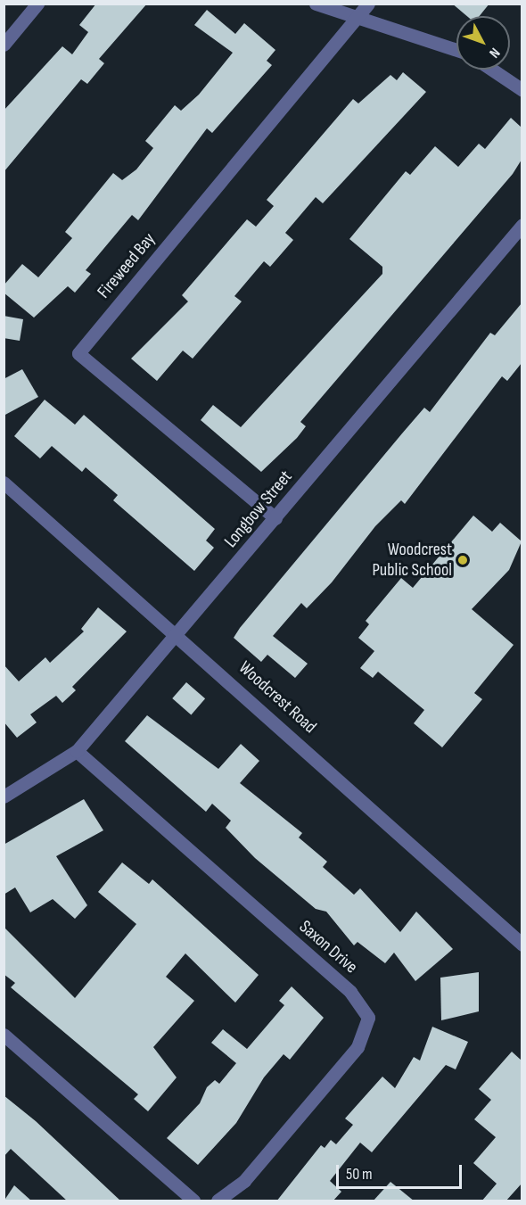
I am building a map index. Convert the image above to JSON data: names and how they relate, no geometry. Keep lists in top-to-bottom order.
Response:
{
  "streets": {
    "street": [
      "Fireweed Bay",
      "Longbow Street",
      "Woodcrest Road",
      "Saxon Drive"
    ]
  },
  "crossings": [
    ["Fireweed Bay", "Longbow Street"],
    ["Longbow Street", "Woodcrest Road"],
    ["Longbow Street", "Saxon Drive"]
  ],
  "places": ["Woodcrest Public School"],
  "scale_bar": "50 m",
  "north": "bottom right"
}
